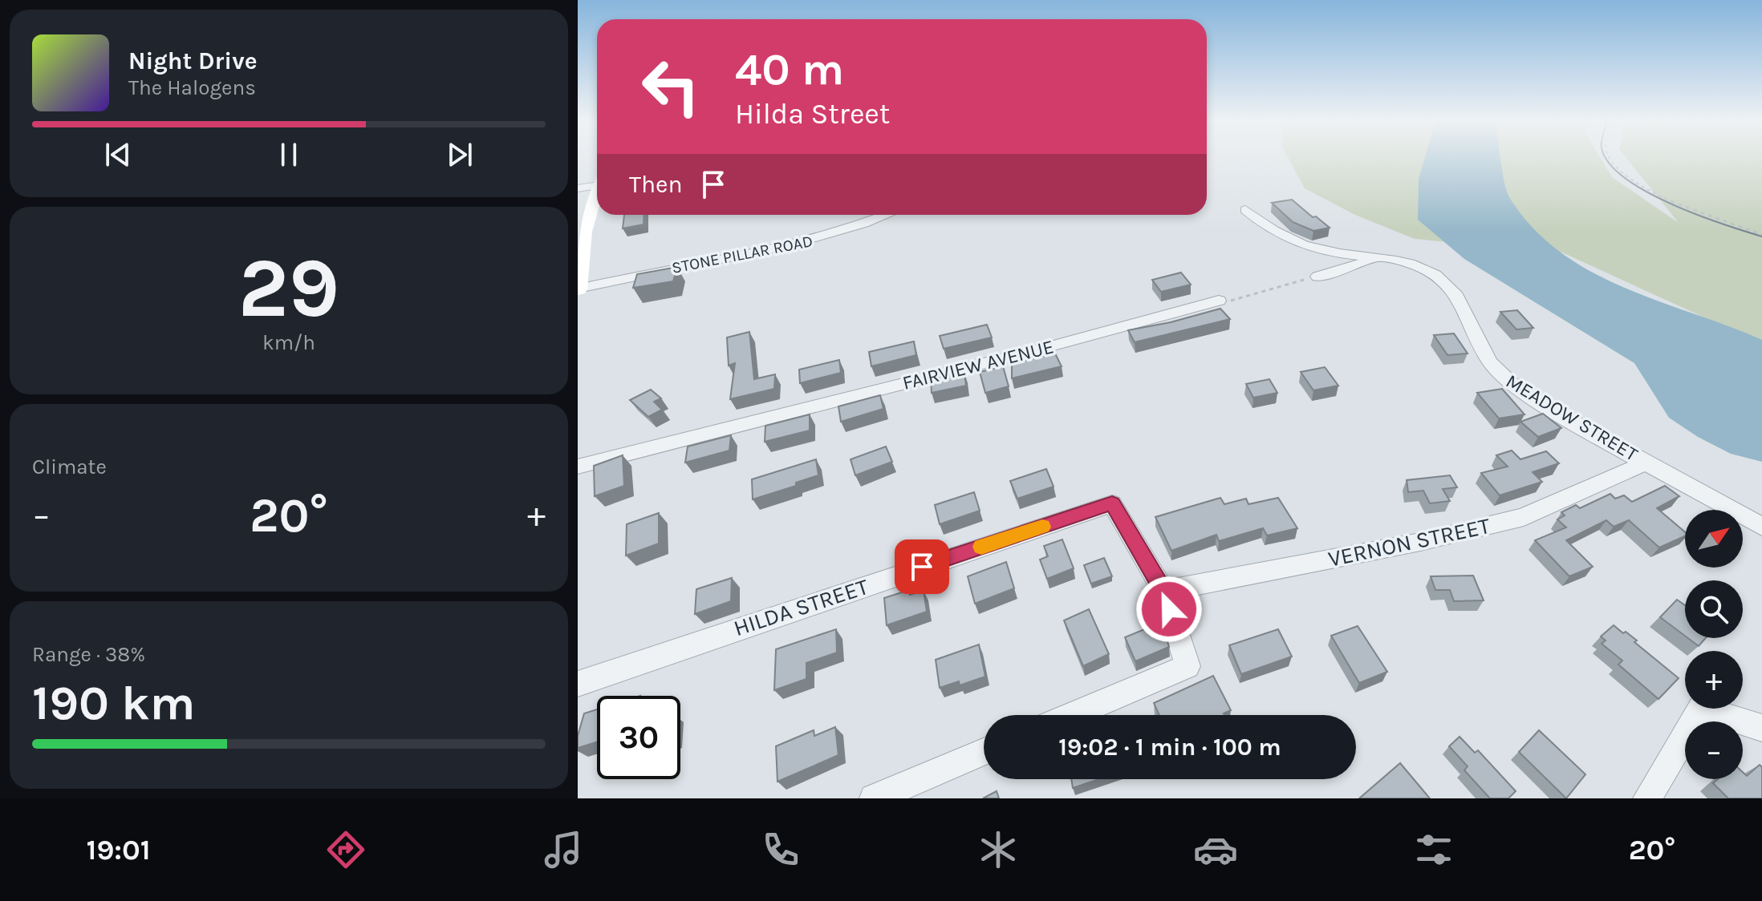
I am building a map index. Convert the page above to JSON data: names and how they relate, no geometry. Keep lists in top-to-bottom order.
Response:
{
  "streets": {
    "street": [
      "STONE PILLAR ROAD",
      "FAIRVIEW AVENUE",
      "MEADOW STREET",
      "VERNON STREET",
      "HILDA STREET"
    ]
  },
  "crossings": [
    ["MEADOW STREET", "VERNON STREET"],
    ["VERNON STREET", "HILDA STREET"]
  ],
  "north": "top right",
  "page": {
    "turn": ["40 m", "Hilda Street"],
    "song": ["Night Drive", "The Halogens"],
    "then": "Then",
    "tile": [
      ["29", "km/h"],
      "Climate",
      ["Range · 38%", "190 km"]
    ],
    "heat": ["−", "20°", "+"],
    "map_buttons": ["+", "−"],
    "limit": "30",
    "trip": "19:02 · 1 min · 100 m",
    "tabs": ["19:01", "20°"]
  }
}
